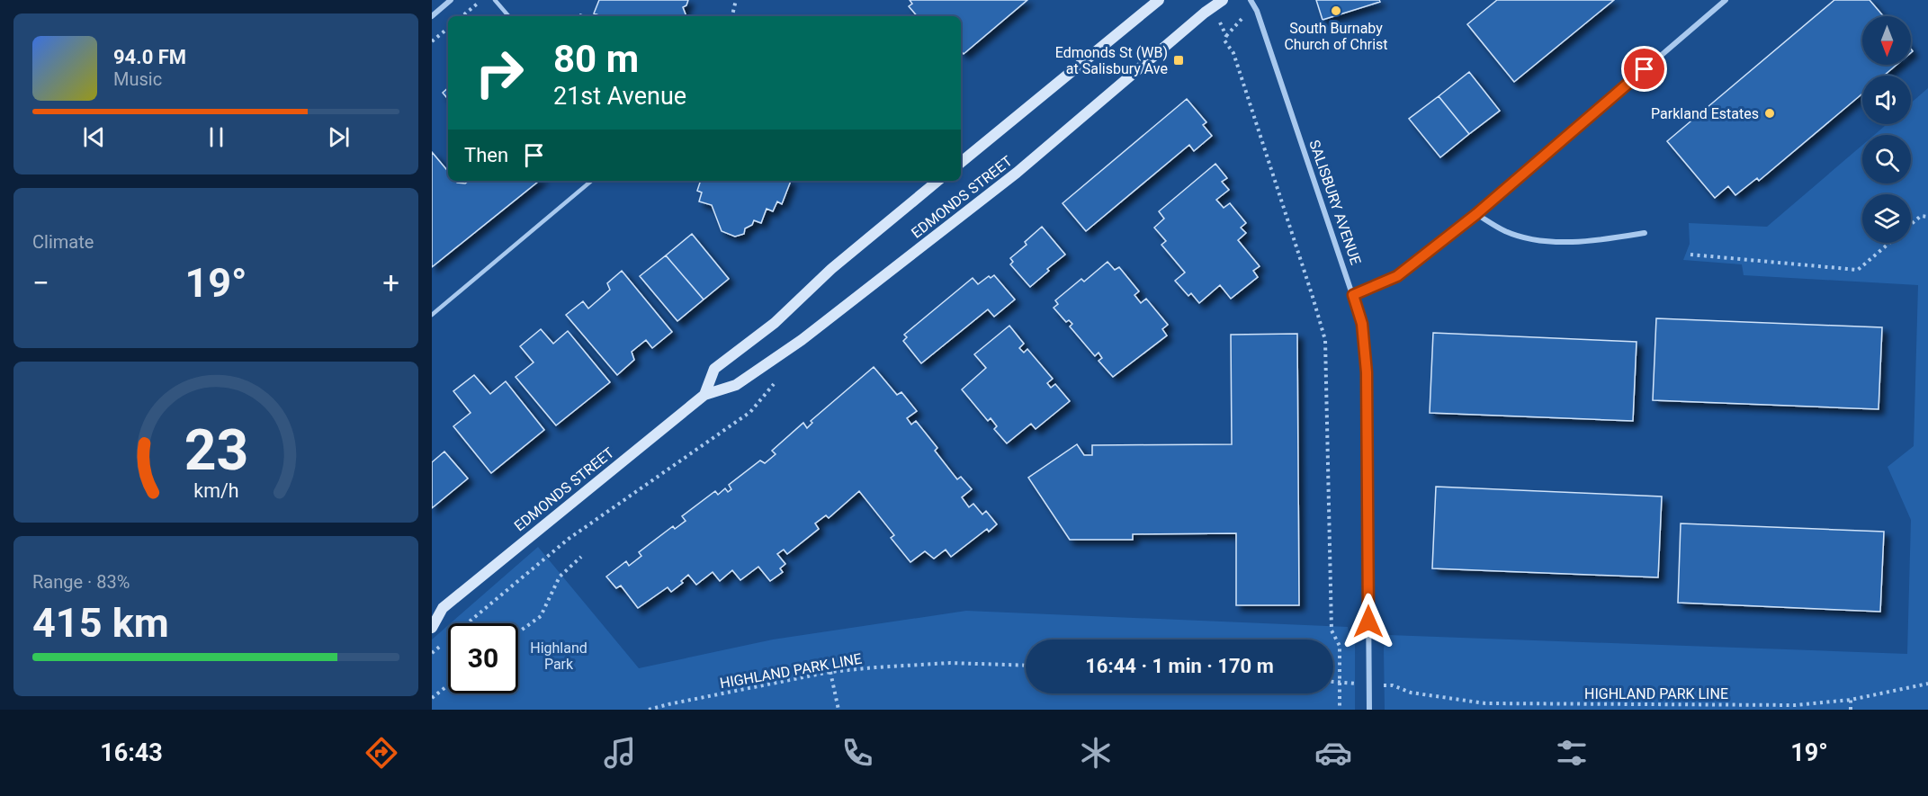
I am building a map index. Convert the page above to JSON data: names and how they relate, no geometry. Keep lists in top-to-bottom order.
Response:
{
  "streets": {
    "street": ["EDMONDS STREET", "SALISBURY AVENUE"],
    "path": ["HIGHLAND PARK LINE"]
  },
  "parks": ["Highland Park"],
  "places": {
    "other": ["South Burnaby Church of Christ", "Parkland Estates"],
    "transit": ["Edmonds St (WB) at Salisbury Ave"]
  },
  "north": "bottom",
  "page": {
    "turn": ["80 m", "21st Avenue"],
    "song": ["94.0 FM", "Music"],
    "then": "Then",
    "tile": [
      "Climate",
      ["Range · 83%", "415 km"]
    ],
    "heat": ["−", "19°", "+"],
    "limit": "30",
    "trip": "16:44 · 1 min · 170 m",
    "tabs": ["16:43", "19°"],
    "gauge": ["23", "km/h"]
  }
}
